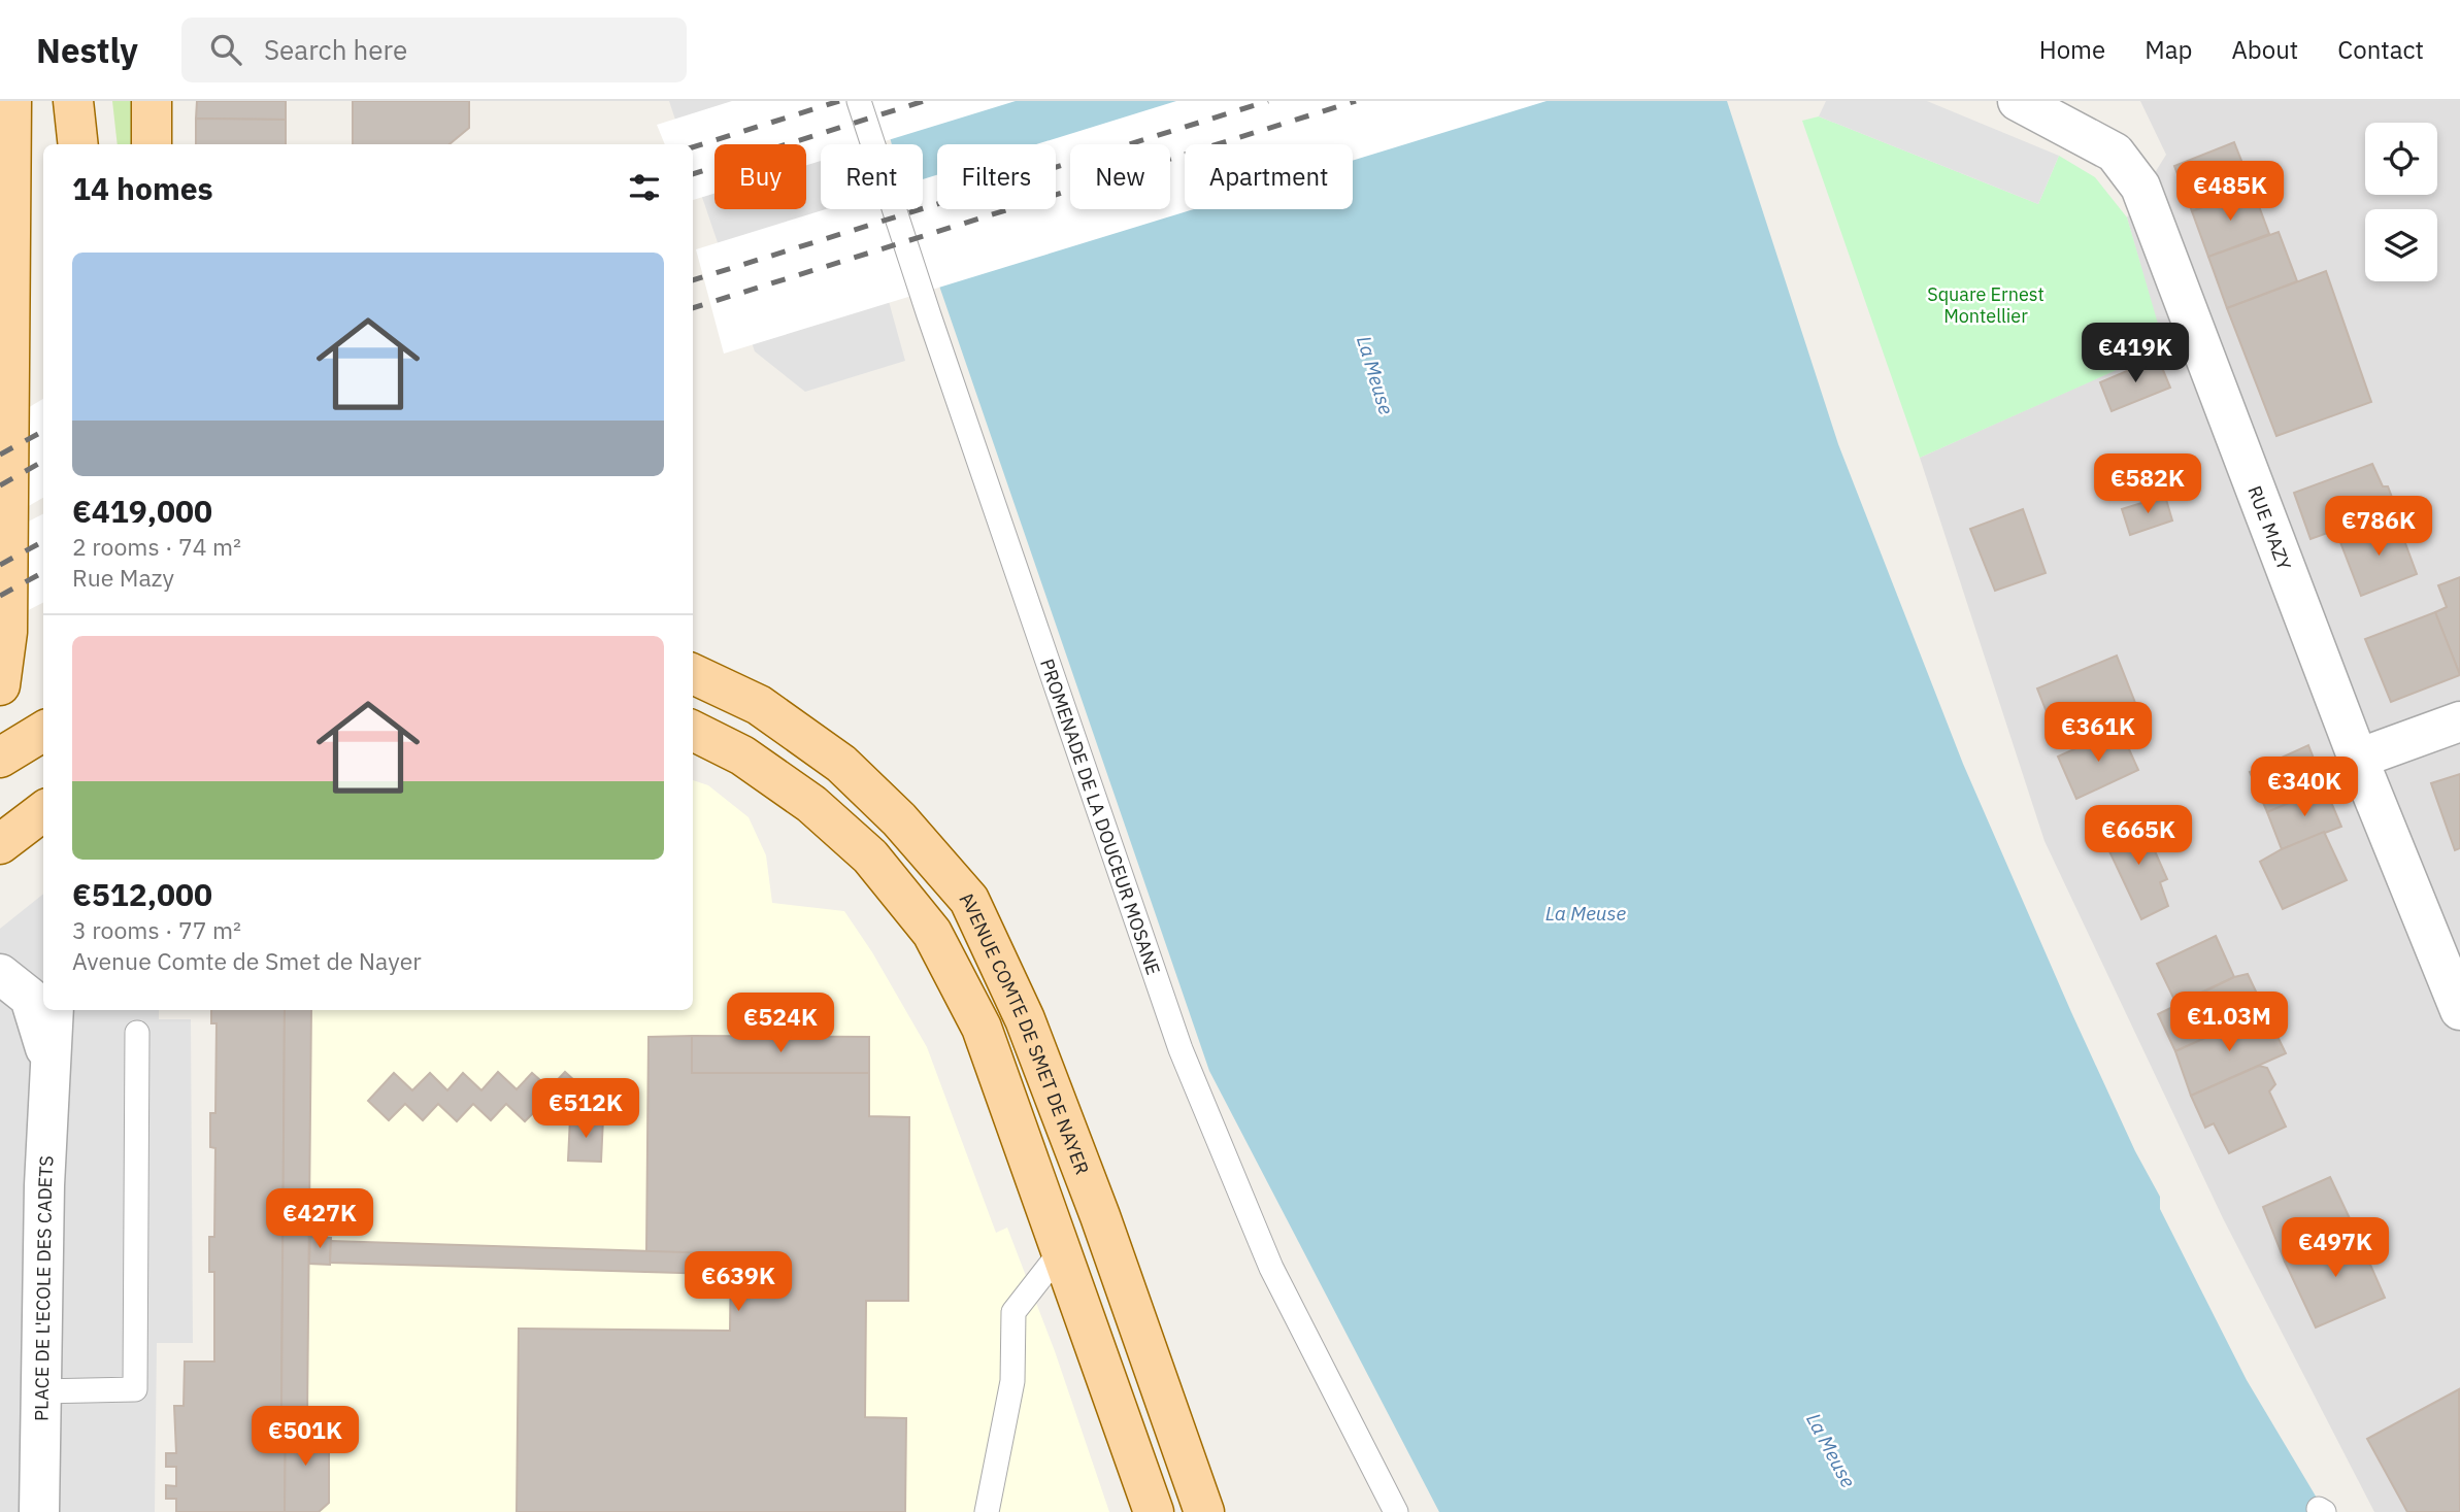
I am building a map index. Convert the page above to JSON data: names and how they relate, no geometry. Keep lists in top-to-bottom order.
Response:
{
  "streets": {
    "main road": ["AVENUE COMTE DE SMET DE NAYER"],
    "street": ["RUE MAZY", "PLACE DE L'ECOLE DES CADETS"],
    "lane": ["PROMENADE DE LA DOUCEUR MOSANE"]
  },
  "water": ["La Meuse"],
  "parks": ["Square Ernest Montellier"],
  "page": {
    "header": "Nestly",
    "search": "Search here",
    "nav": [
      "Home",
      "Map",
      "About",
      "Contact"
    ],
    "chip": [
      "Buy",
      "Rent",
      "Filters",
      "New",
      "Apartment"
    ],
    "heading": "14 homes",
    "price": [
      "€485K",
      "€419K",
      "€582K",
      "€786K",
      "€361K",
      "€340K",
      "€665K",
      "€1.03M",
      "€524K",
      "€512K",
      "€427K",
      "€497K",
      "€639K",
      "€501K"
    ],
    "list": [
      {
        "name": "€419,000",
        "note": "2 rooms · 74 m² · Rue Mazy"
      },
      {
        "name": "€512,000",
        "note": "3 rooms · 77 m² · Avenue Comte de Smet de Nayer"
      }
    ]
  }
}
